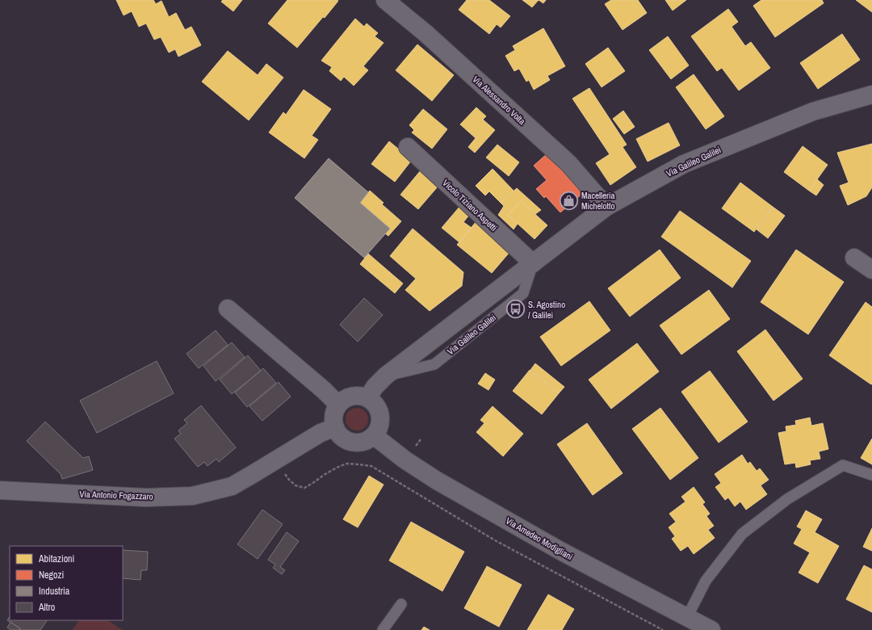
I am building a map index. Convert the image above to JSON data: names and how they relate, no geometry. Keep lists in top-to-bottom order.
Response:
{
  "streets": {
    "street": [
      "Via Alessandro Volta",
      "Via Galileo Galilei",
      "Vicolo Tiziano Aspetti",
      "Via Antonio Fogazzaro",
      "Via Amedeo Modigliani"
    ]
  },
  "crossings": [
    ["Via Alessandro Volta", "Via Galileo Galilei"],
    ["Via Galileo Galilei", "Vicolo Tiziano Aspetti"],
    ["Via Galileo Galilei", "Via Antonio Fogazzaro"],
    ["Via Galileo Galilei", "Via Amedeo Modigliani"],
    ["Via Antonio Fogazzaro", "Via Amedeo Modigliani"]
  ],
  "places": {
    "shop": ["Macelleria Michelotto"],
    "bus stop": ["S. Agostino / Galilei"]
  },
  "legend": [
    "Abitazioni",
    "Negozi",
    "Industria",
    "Altro"
  ]
}
